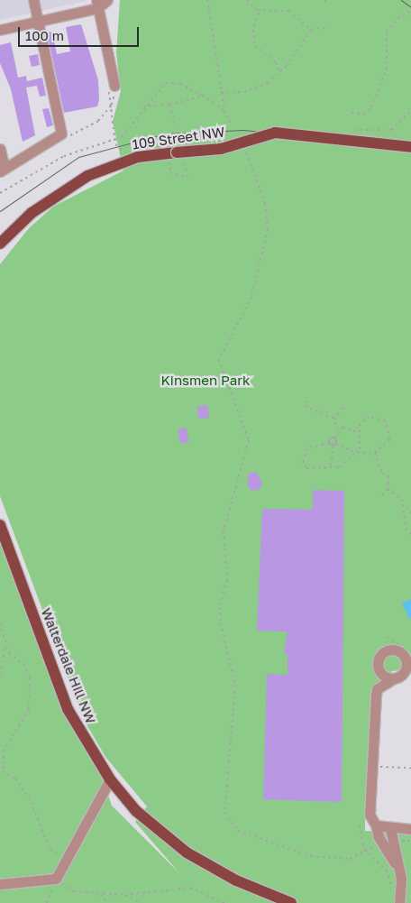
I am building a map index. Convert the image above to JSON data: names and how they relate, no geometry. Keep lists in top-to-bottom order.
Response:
{
  "streets": {
    "main road": ["109 Street NW", "Walterdale Hill NW"]
  },
  "parks": ["Kinsmen Park"],
  "scale_bar": "100 m"
}
